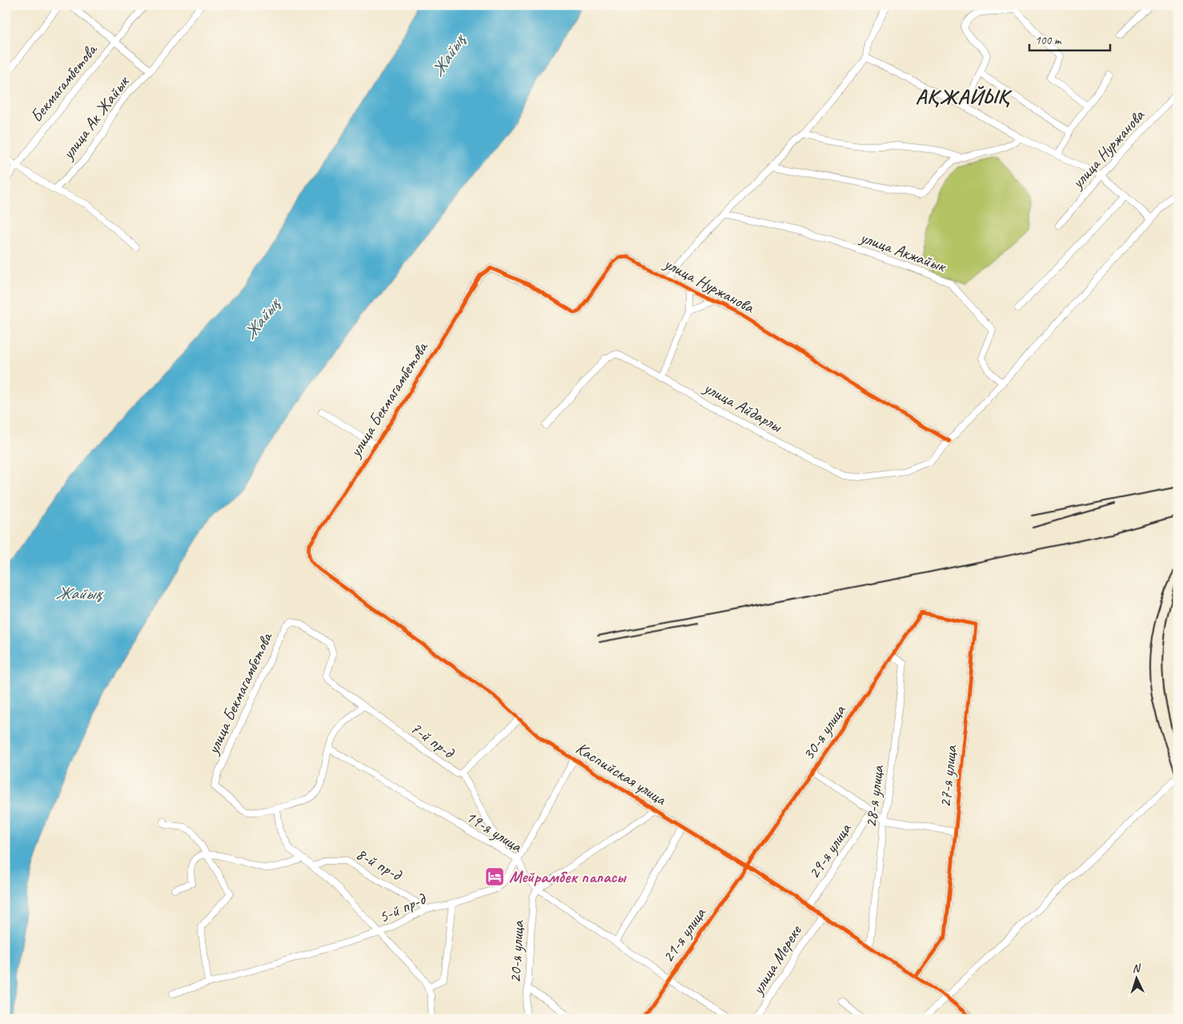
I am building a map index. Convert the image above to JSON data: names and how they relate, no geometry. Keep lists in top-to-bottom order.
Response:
{
  "streets": {
    "street": [
      "Бекмагамбетова",
      "улица Ак Жайык",
      "улица Нуржанова",
      "улица Акжайык",
      "улица Бекмагамбетова",
      "улица Айдарлы",
      "30-я улица",
      "7-й пр-д",
      "Каспийская улица",
      "27-я улица",
      "28-я улица",
      "19-я улица",
      "29-я улица",
      "8-й пр-д",
      "5-й пр-д",
      "21-я улица",
      "20-я улица",
      "улица Мереке"
    ]
  },
  "crossings": [
    ["улица Нуржанова", "улица Бекмагамбетова"],
    ["улица Нуржанова", "улица Айдарлы"],
    ["улица Акжайык", "улица Айдарлы"],
    ["улица Бекмагамбетова", "7-й пр-д"],
    ["улица Бекмагамбетова", "Каспийская улица"],
    ["30-я улица", "Каспийская улица"],
    ["30-я улица", "27-я улица"],
    ["30-я улица", "28-я улица"],
    ["30-я улица", "21-я улица"],
    ["7-й пр-д", "Каспийская улица"],
    ["Каспийская улица", "27-я улица"],
    ["Каспийская улица", "28-я улица"],
    ["Каспийская улица", "29-я улица"],
    ["Каспийская улица", "5-й пр-д"],
    ["Каспийская улица", "21-я улица"],
    ["Каспийская улица", "улица Мереке"],
    ["19-я улица", "5-й пр-д"],
    ["19-я улица", "21-я улица"],
    ["19-я улица", "20-я улица"],
    ["8-й пр-д", "5-й пр-д"]
  ],
  "districts": ["АҚЖАЙЫҚ"],
  "water": ["Жайық"],
  "places": {
    "hotel": ["Мейрамбек папасы"]
  },
  "scale_bar": "100 m",
  "north": "top"
}
